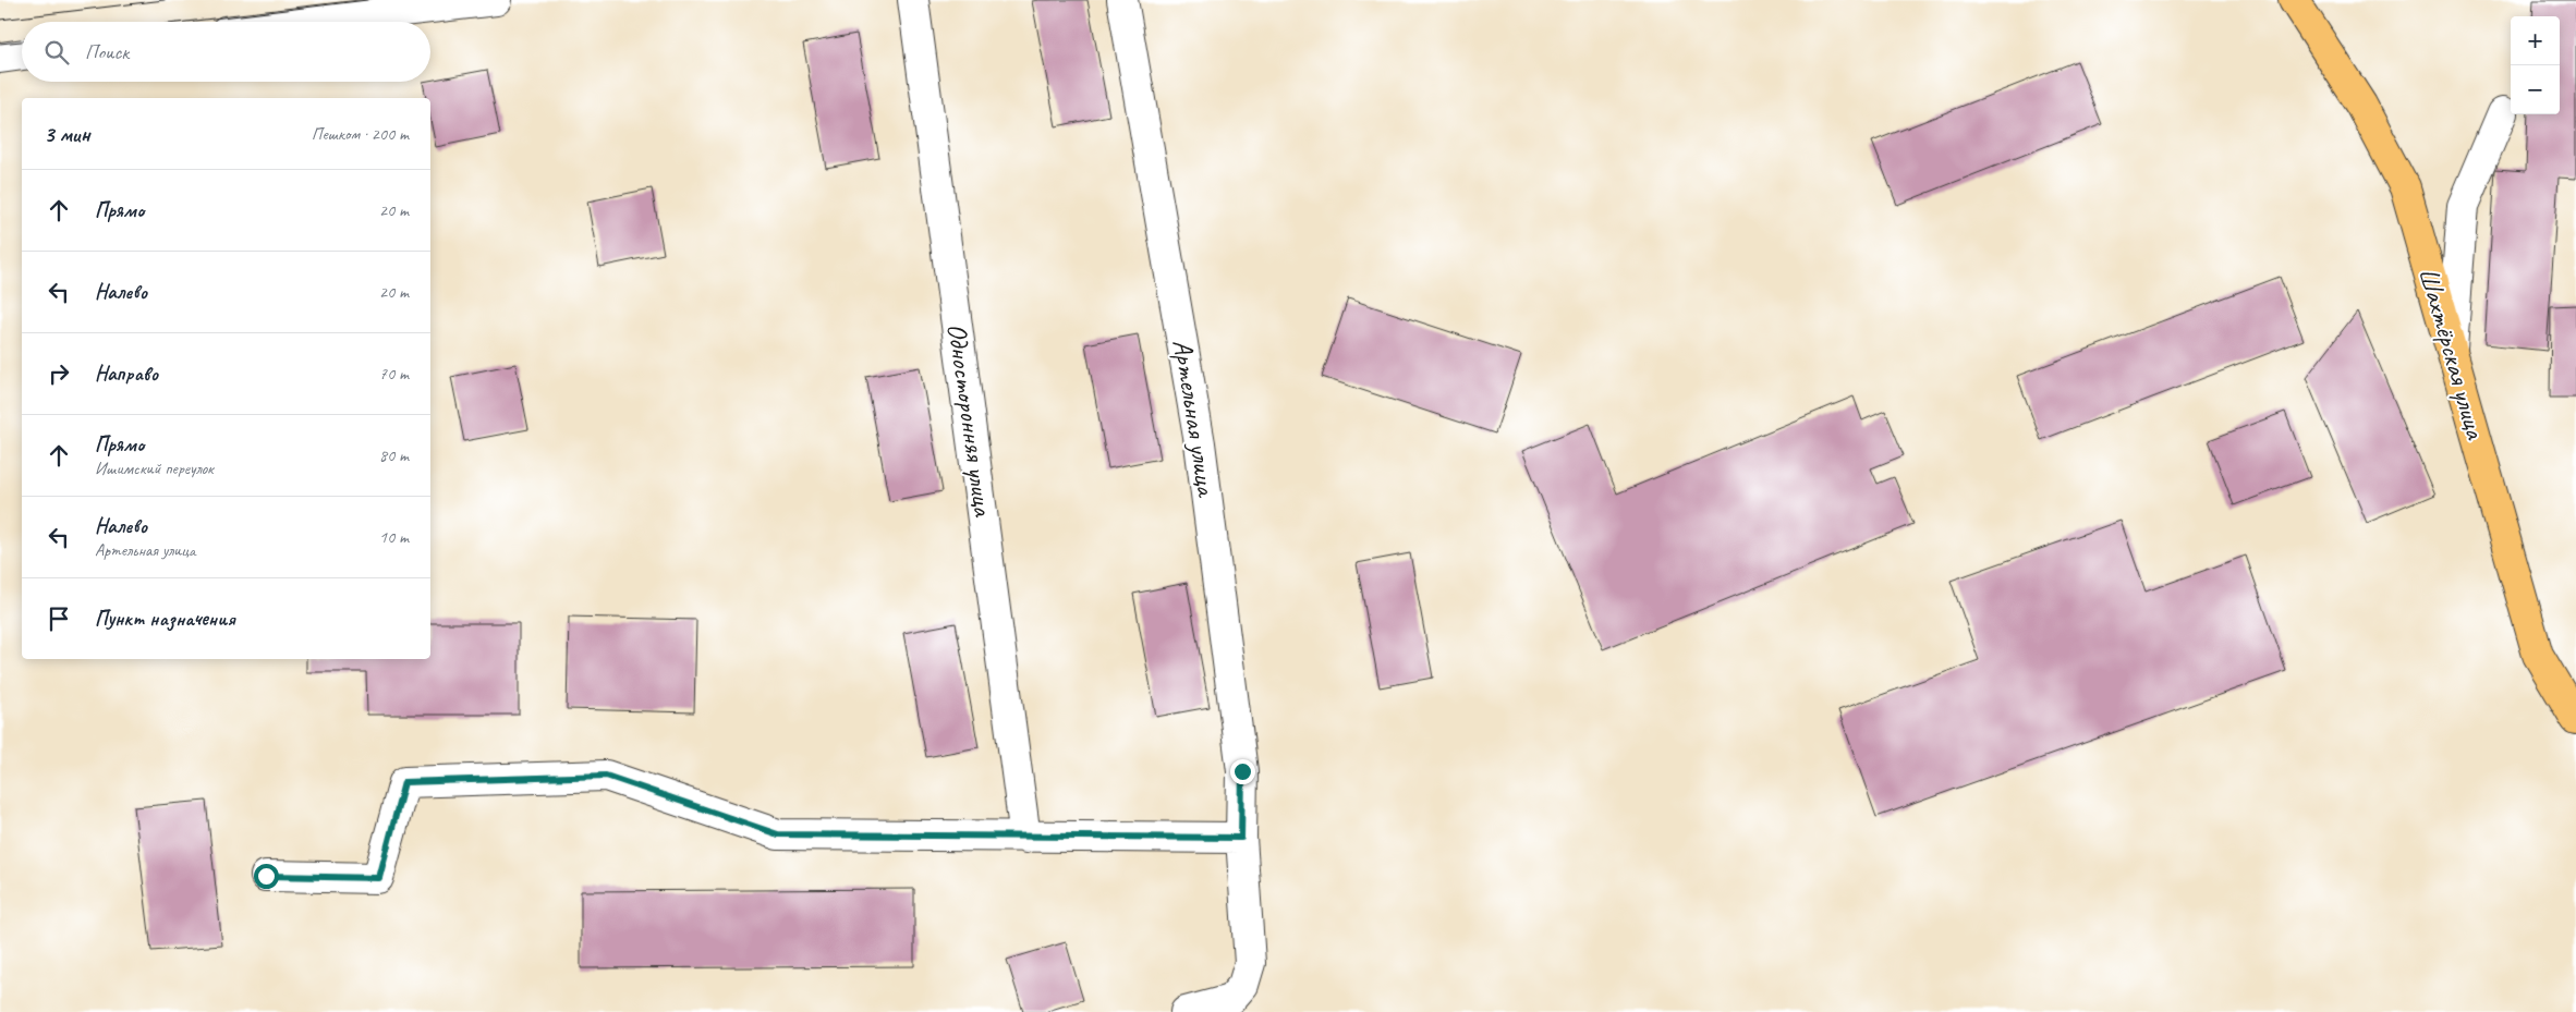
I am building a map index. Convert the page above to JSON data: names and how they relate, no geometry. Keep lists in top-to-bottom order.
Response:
{
  "streets": {
    "main road": ["Шахтёрская улица"],
    "street": ["Артельная улица", "Односторонняя улица"]
  },
  "page": {
    "map_buttons": ["+", "−"],
    "search": "Поиск",
    "heading": ["3 мин", "Пешком · 200 m"],
    "list": [
      ["Прямо", "20 m"],
      ["Налево", "20 m"],
      ["Направо", "70 m"],
      ["Прямо", "Ишимский переулок", "80 m"],
      ["Налево", "Артельная улица", "10 m"],
      "Пункт назначения"
    ]
  }
}
